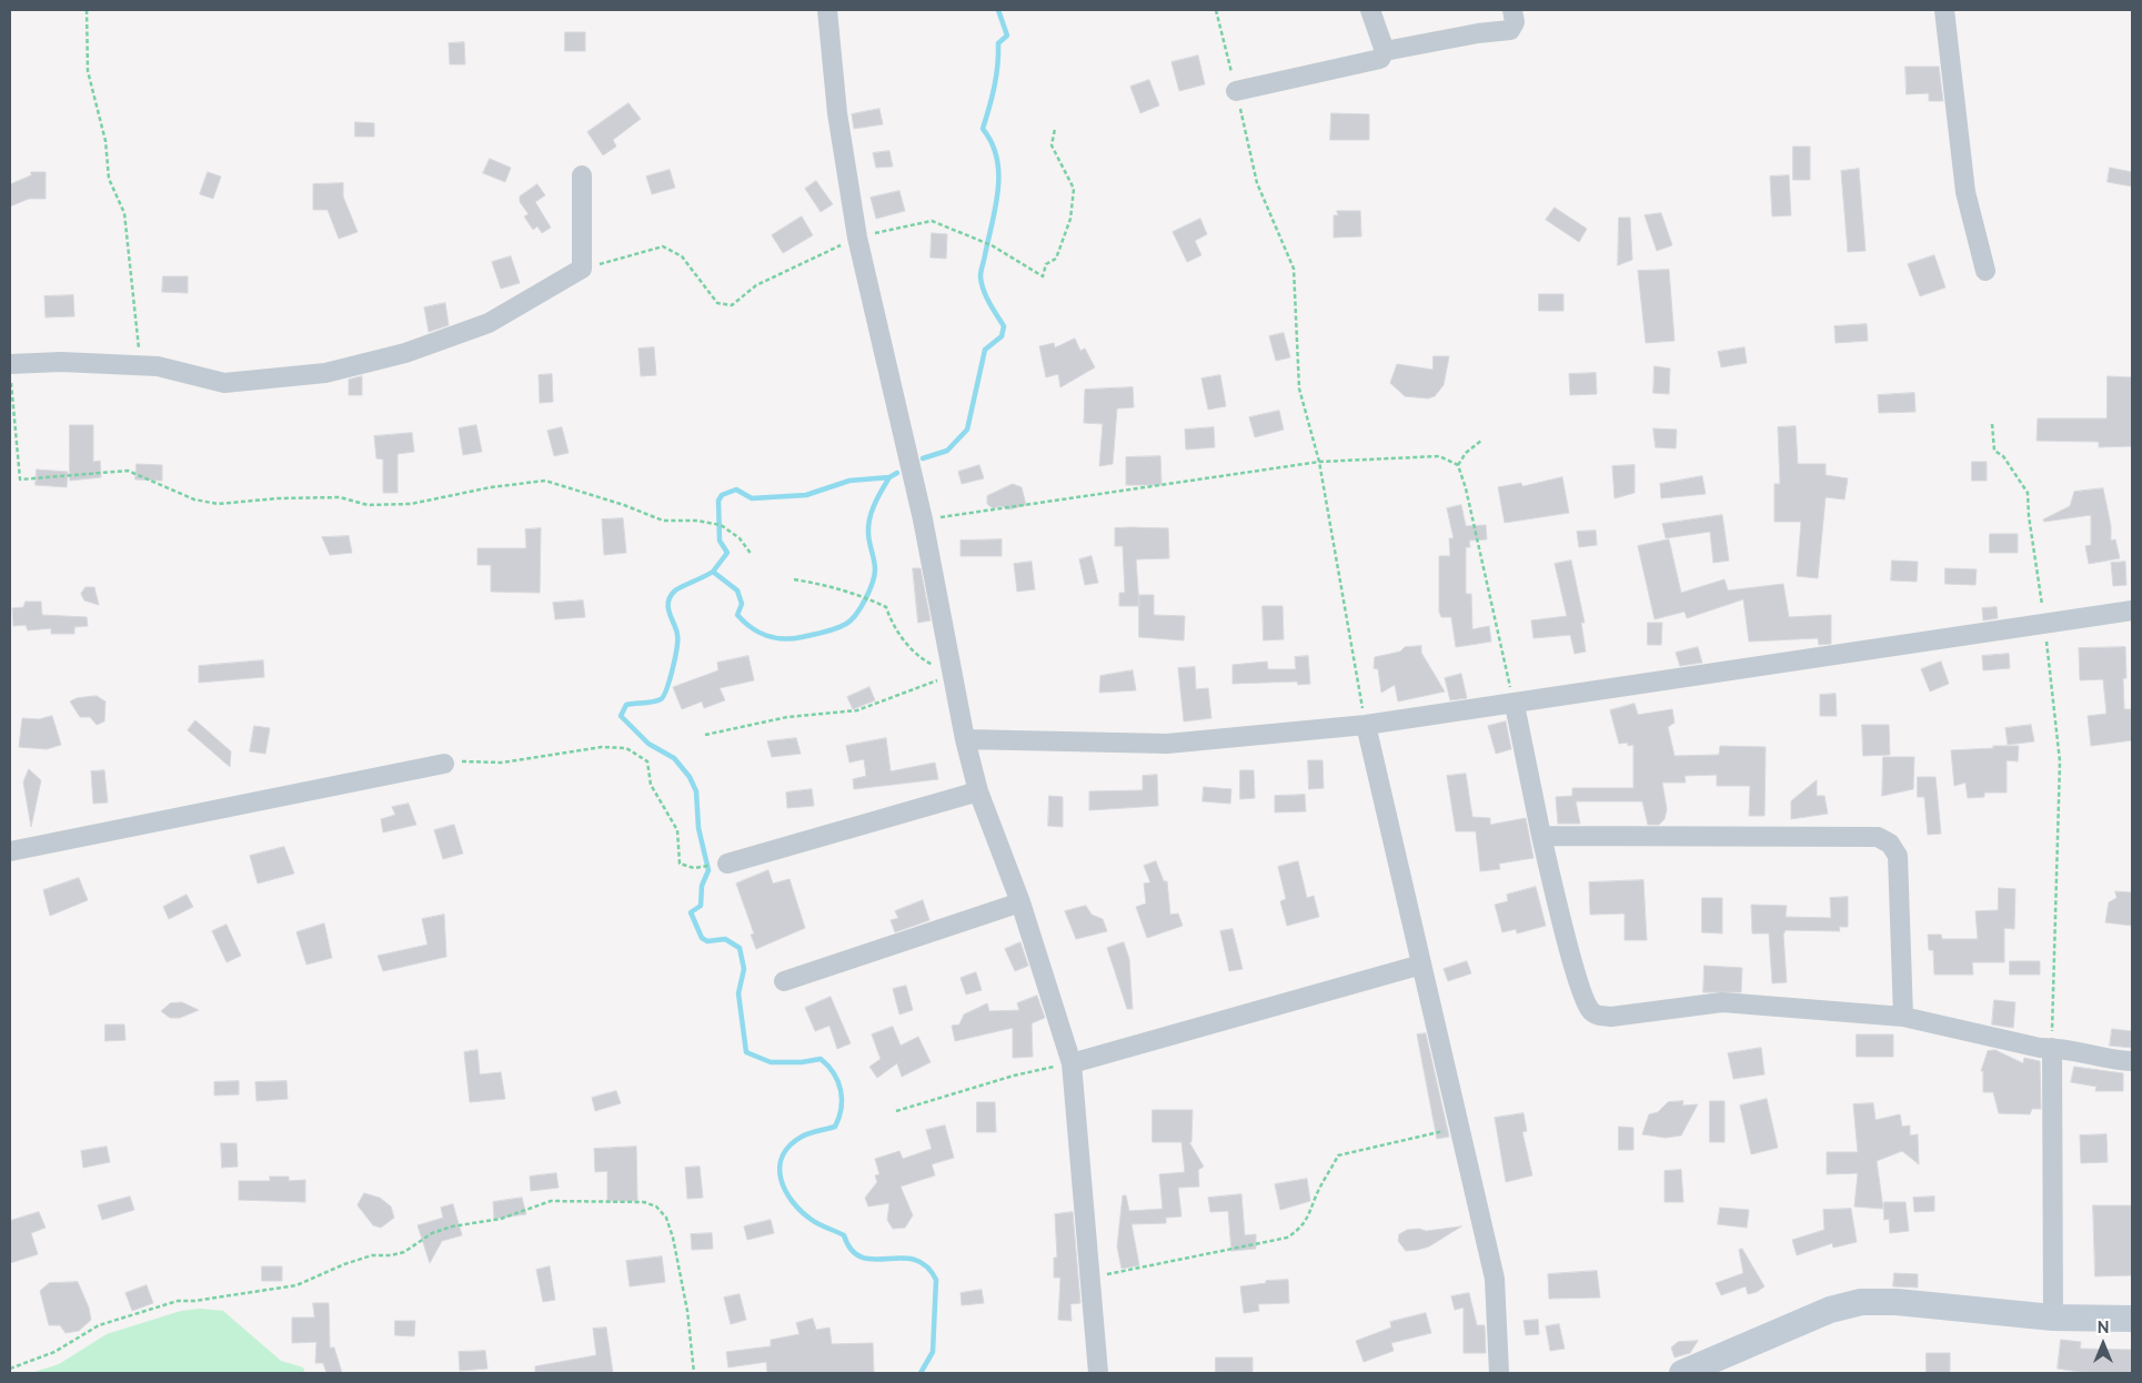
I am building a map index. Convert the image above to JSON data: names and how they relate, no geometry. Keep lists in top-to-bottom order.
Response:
{
  "north": "top"
}
